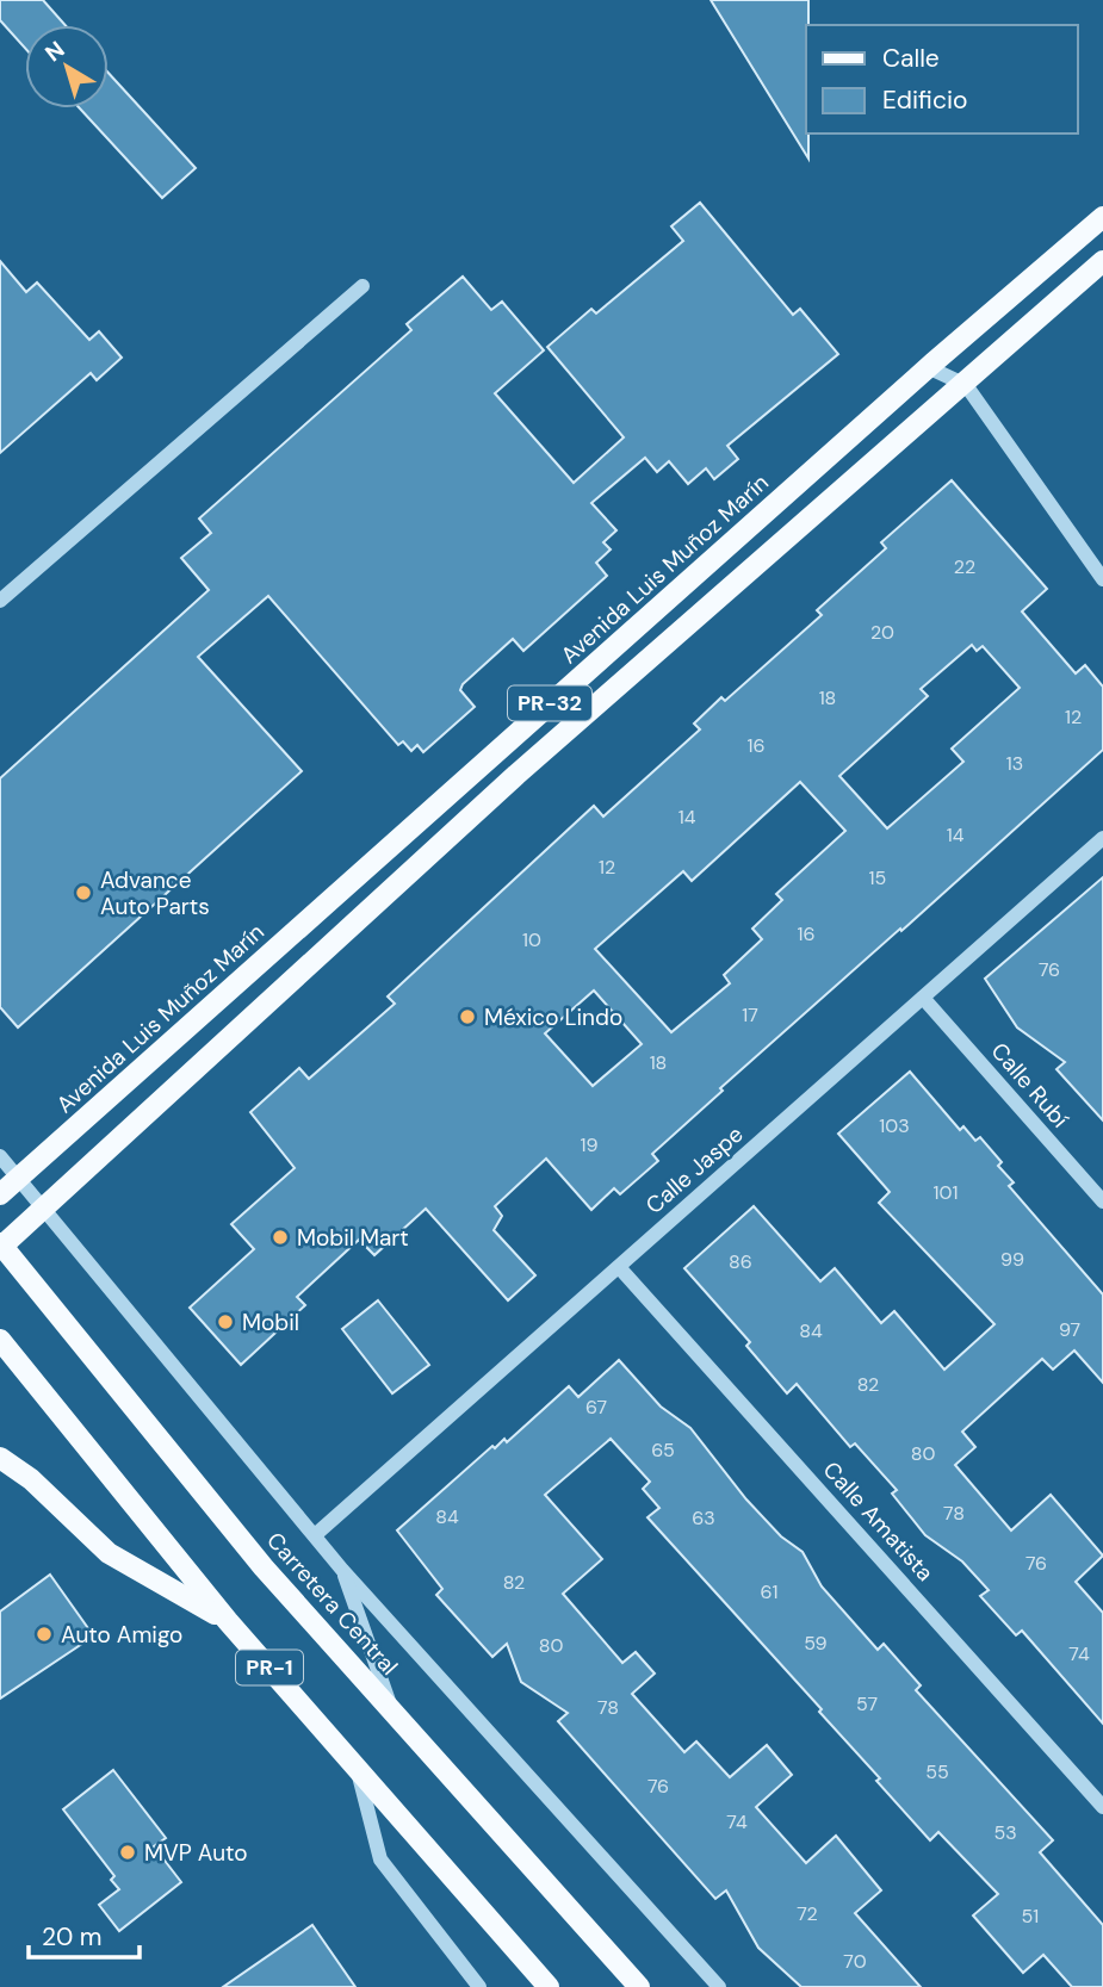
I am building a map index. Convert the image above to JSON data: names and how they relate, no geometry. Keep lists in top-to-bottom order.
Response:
{
  "streets": {
    "main road": [
      "Avenida Luis Muñoz Marín",
      "PR-32",
      "Carretera Central",
      "PR-1"
    ],
    "street": ["Calle Rubí", "Calle Jaspe", "Calle Amatista"]
  },
  "crossings": [
    ["Calle Rubí", "Calle Jaspe"],
    ["Calle Jaspe", "Calle Amatista"]
  ],
  "places": [
    "Advance Auto Parts",
    "México Lindo",
    "Mobil Mart",
    "Mobil",
    "Auto Amigo",
    "MVP Auto"
  ],
  "house_numbers": [
    "22",
    "20",
    "18",
    "12",
    "16",
    "13",
    "14",
    "14",
    "12",
    "15",
    "16",
    "10",
    "76",
    "17",
    "18",
    "103",
    "19",
    "101",
    "99",
    "86",
    "97",
    "84",
    "82",
    "67",
    "65",
    "80",
    "78",
    "84",
    "63",
    "76",
    "82",
    "61",
    "59",
    "80",
    "74",
    "57",
    "78",
    "55",
    "76",
    "74",
    "53",
    "72",
    "51",
    "70"
  ],
  "legend": ["Calle", "Edificio"],
  "scale_bar": "20 m",
  "north": "top left"
}
